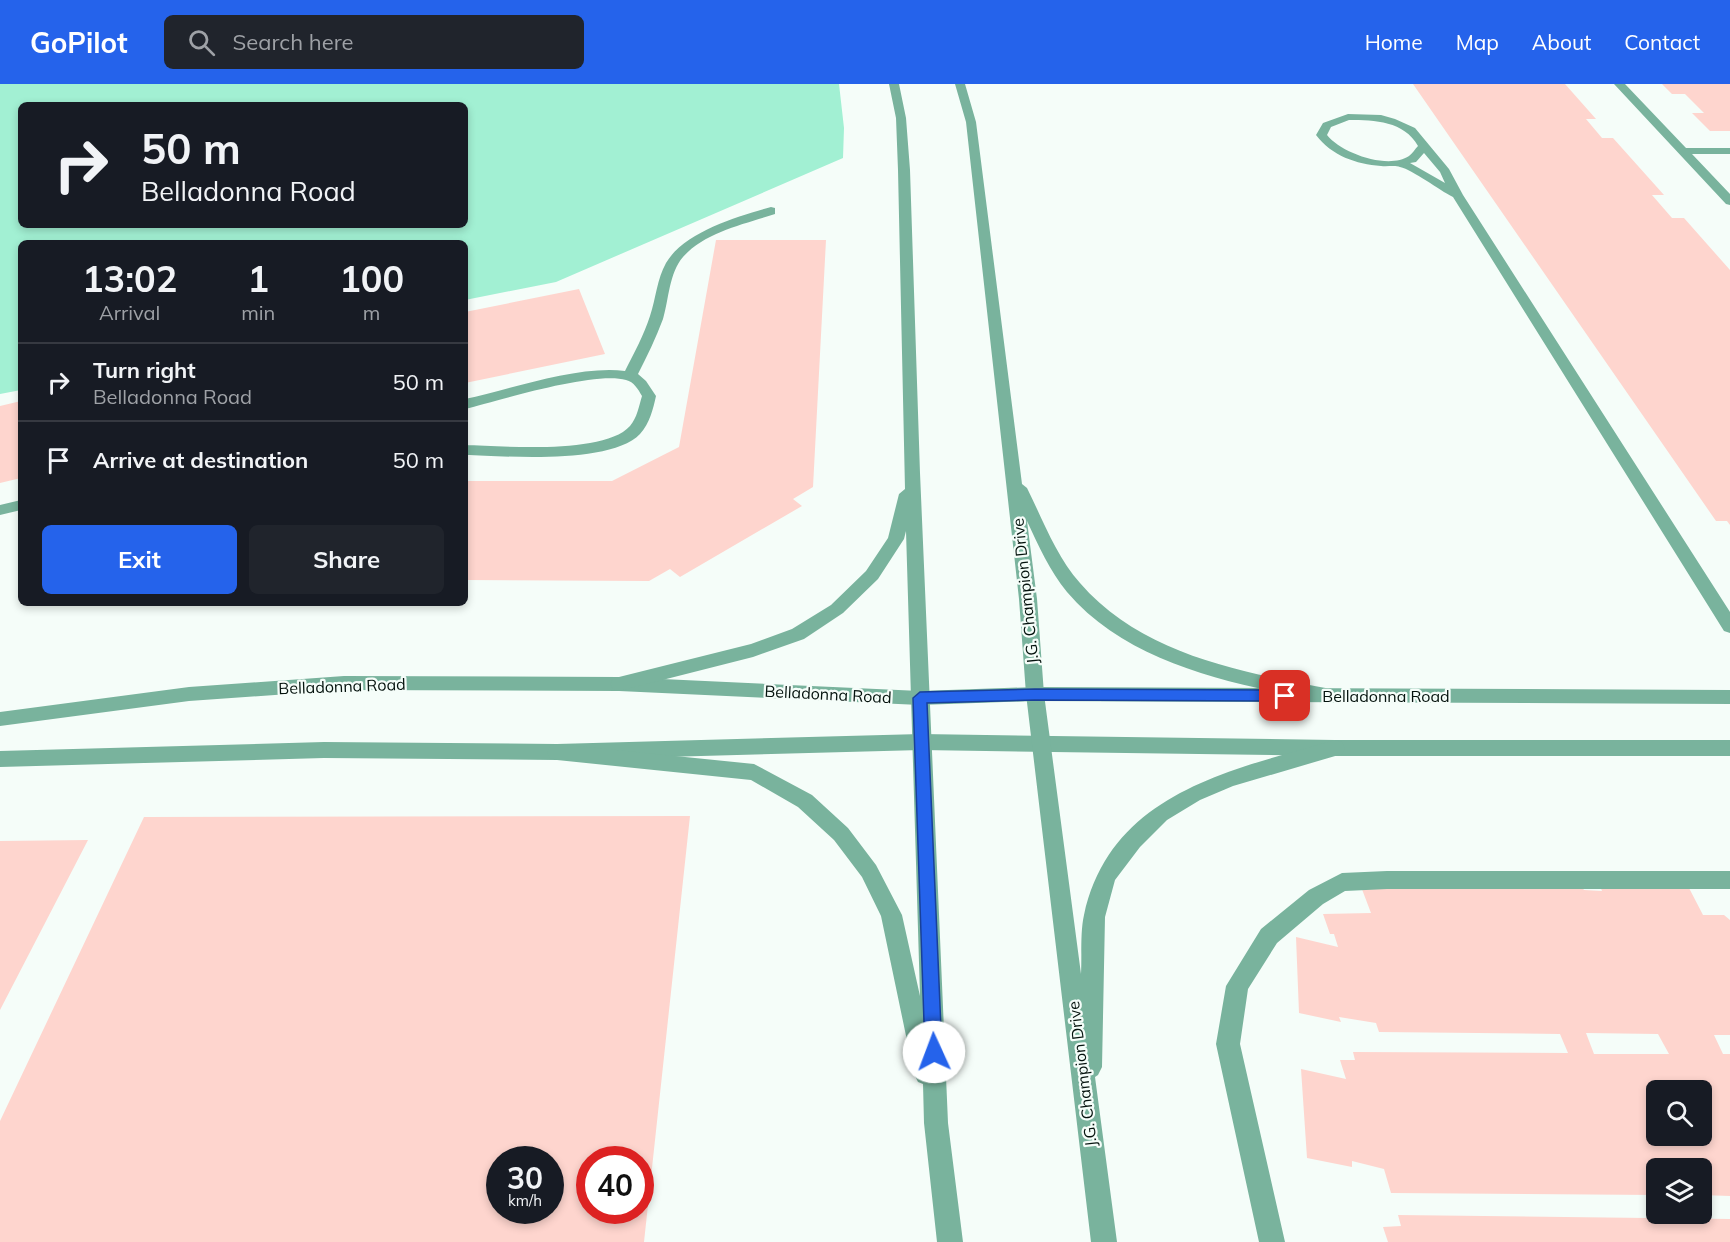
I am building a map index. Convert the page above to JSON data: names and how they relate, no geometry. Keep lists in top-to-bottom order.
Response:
{
  "streets": {
    "street": ["J.G. Champion Drive", "Belladonna Road"]
  },
  "crossings": [
    ["J.G. Champion Drive", "Belladonna Road"]
  ],
  "page": {
    "header": "GoPilot",
    "search": "Search here",
    "nav": [
      "Home",
      "Map",
      "About",
      "Contact"
    ],
    "turn": ["50 m", "Belladonna Road"],
    "eta": [
      "13:02",
      "Arrival",
      "1",
      "min",
      "100",
      "m"
    ],
    "list": [
      {
        "name": "Turn right",
        "note": "Belladonna Road",
        "value": "50 m"
      },
      {
        "name": "Arrive at destination",
        "value": "50 m"
      }
    ],
    "buttons": ["Exit", "Share"],
    "speed": "30 km/h",
    "limit": "40"
  }
}
